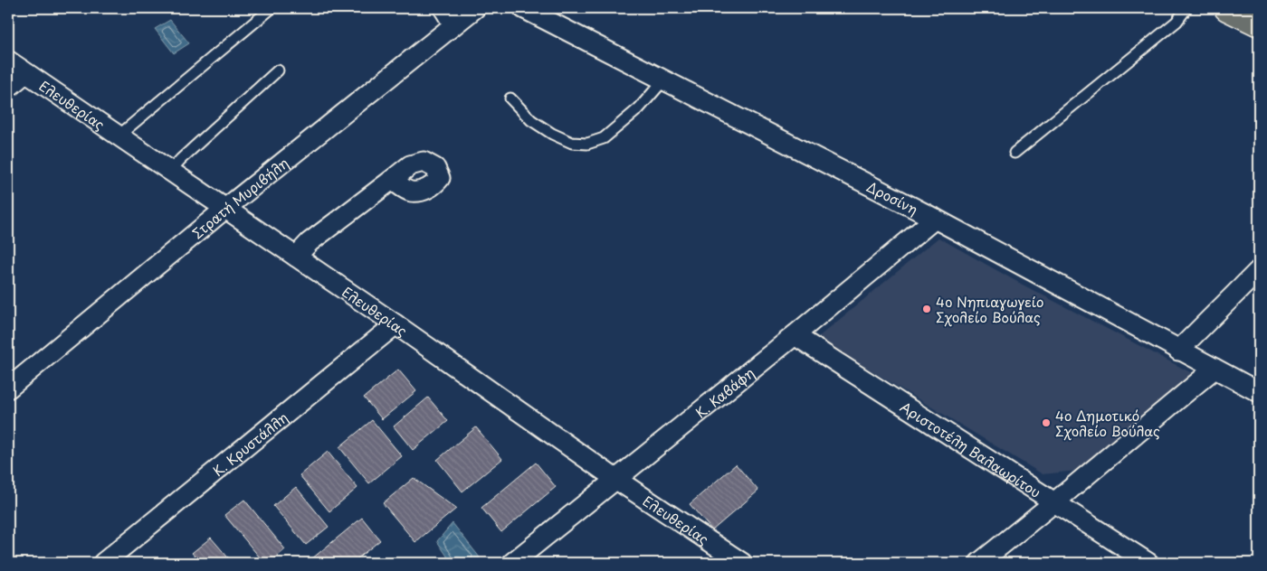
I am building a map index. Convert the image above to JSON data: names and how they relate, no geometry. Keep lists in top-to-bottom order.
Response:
{
  "streets": {
    "street": [
      "Ελευθερίας",
      "Στρατή Μυριβήλη",
      "Δροσίνη",
      "Κ. Καβάφη",
      "Κ. Κρυστάλλη",
      "Αριστοτέλη Βαλαωρίτου"
    ]
  },
  "crossings": [
    ["Ελευθερίας", "Στρατή Μυριβήλη"],
    ["Ελευθερίας", "Κ. Καβάφη"],
    ["Ελευθερίας", "Κ. Κρυστάλλη"],
    ["Δροσίνη", "Κ. Καβάφη"],
    ["Κ. Καβάφη", "Αριστοτέλη Βαλαωρίτου"]
  ],
  "places": ["4ο Νηπιαγωγείο Σχολείο Βούλας", "4ο Δημοτικό Σχολείο Βούλας"]
}
